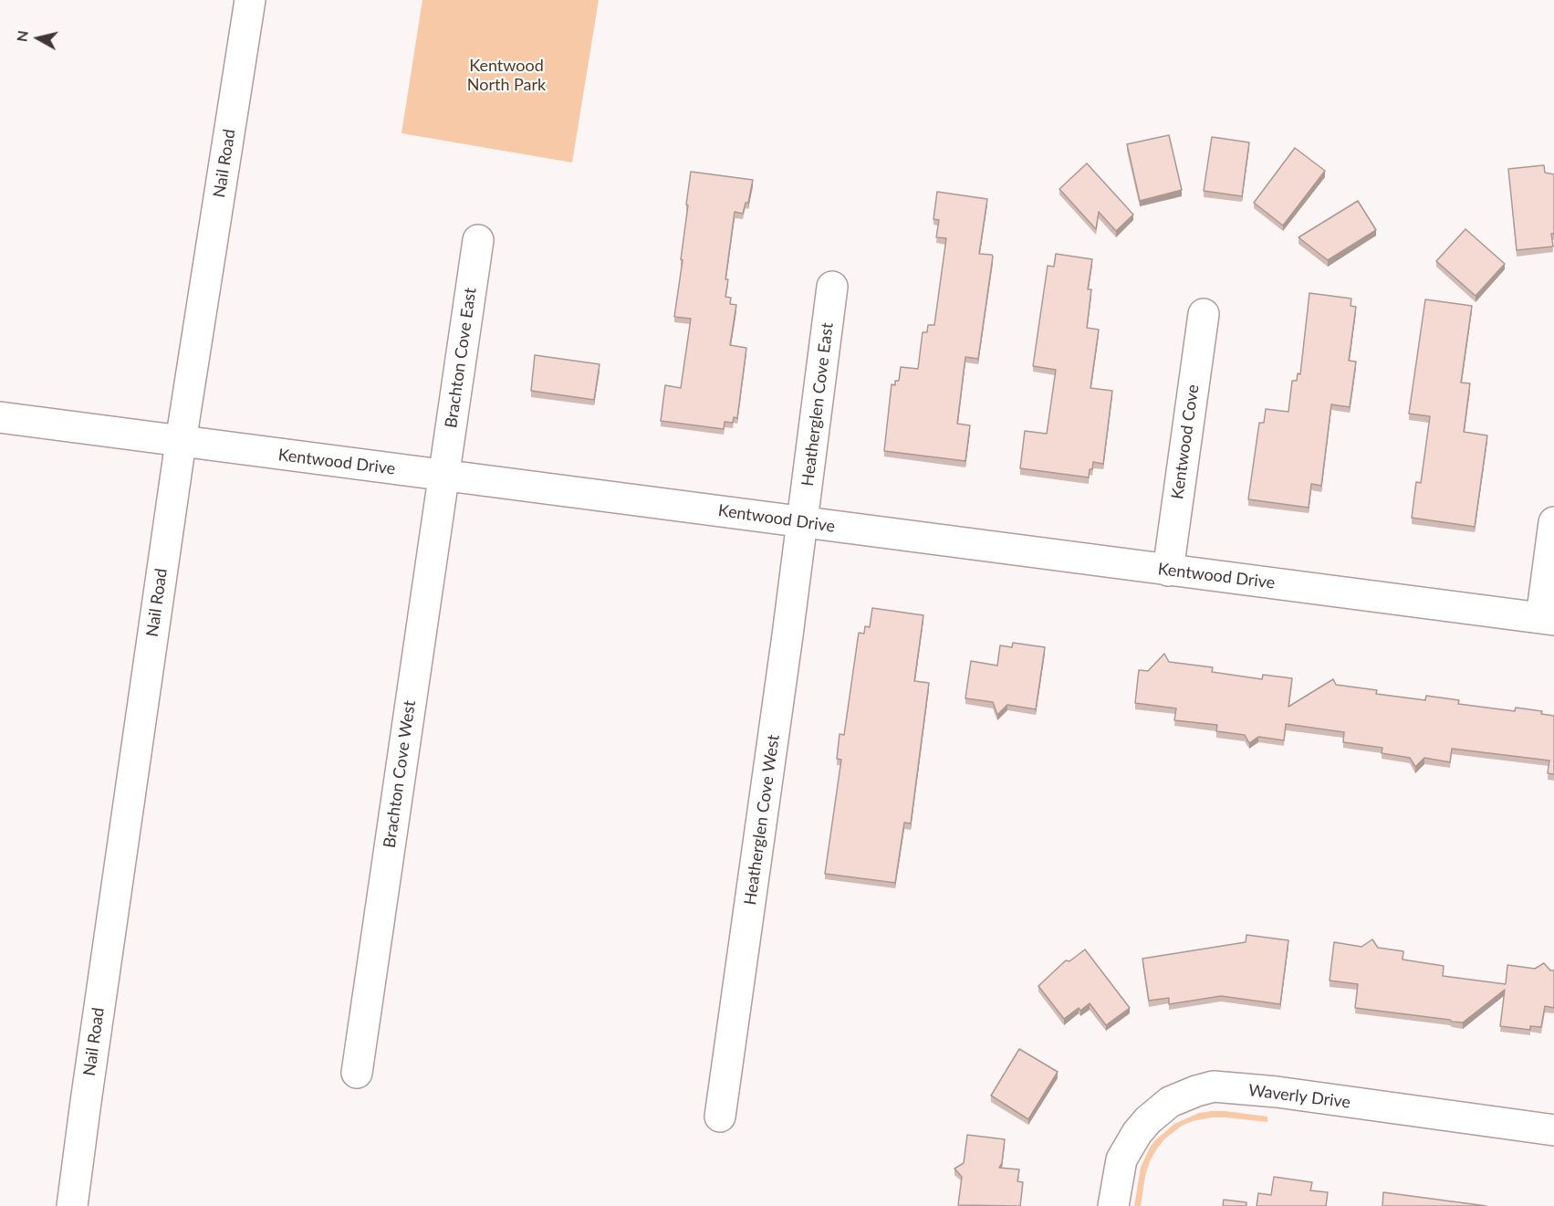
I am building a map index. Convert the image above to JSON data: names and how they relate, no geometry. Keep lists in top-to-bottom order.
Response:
{
  "streets": {
    "street": [
      "Nail Road",
      "Brachton Cove East",
      "Heatherglen Cove East",
      "Kentwood Cove",
      "Kentwood Drive",
      "Brachton Cove West",
      "Heatherglen Cove West",
      "Waverly Drive"
    ]
  },
  "crossings": [
    ["Nail Road", "Kentwood Drive"],
    ["Brachton Cove East", "Kentwood Drive"],
    ["Brachton Cove East", "Brachton Cove West"],
    ["Heatherglen Cove East", "Kentwood Drive"],
    ["Heatherglen Cove East", "Heatherglen Cove West"],
    ["Kentwood Cove", "Kentwood Drive"],
    ["Kentwood Drive", "Brachton Cove West"],
    ["Kentwood Drive", "Heatherglen Cove West"]
  ],
  "parks": ["Kentwood North Park"],
  "north": "left"
}
